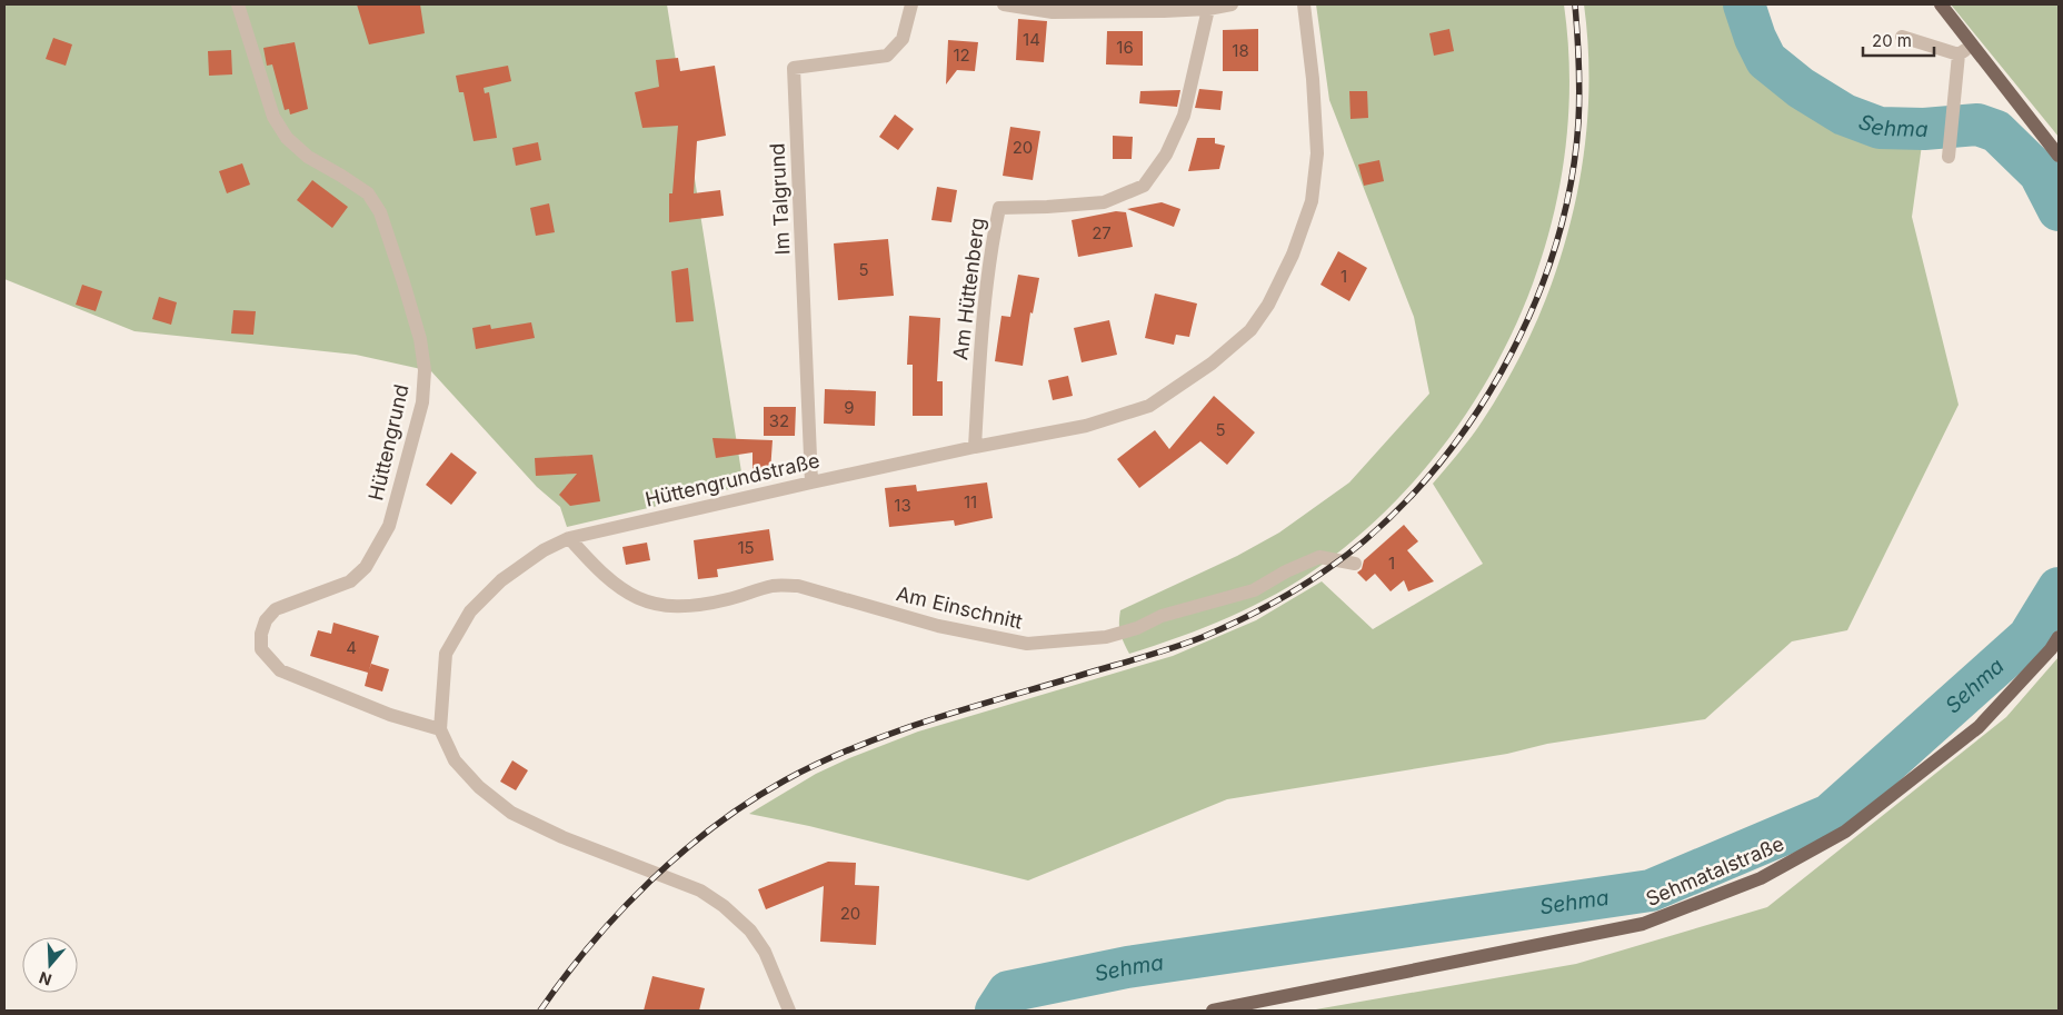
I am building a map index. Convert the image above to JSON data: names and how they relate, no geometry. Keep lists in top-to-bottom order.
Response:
{
  "streets": {
    "main road": ["Sehmatalstraße"],
    "street": [
      "Im Talgrund",
      "Am Hüttenberg",
      "Hüttengrund",
      "Hüttengrundstraße",
      "Am Einschnitt"
    ]
  },
  "crossings": [
    ["Im Talgrund", "Hüttengrundstraße"],
    ["Am Hüttenberg", "Hüttengrundstraße"],
    ["Hüttengrund", "Hüttengrundstraße"],
    ["Hüttengrundstraße", "Am Einschnitt"]
  ],
  "water": ["Sehma"],
  "house_numbers": [
    "14",
    "16",
    "18",
    "12",
    "20",
    "27",
    "5",
    "1",
    "9",
    "32",
    "5",
    "11",
    "13",
    "15",
    "1",
    "4",
    "20"
  ],
  "scale_bar": "20 m",
  "north": "bottom"
}
